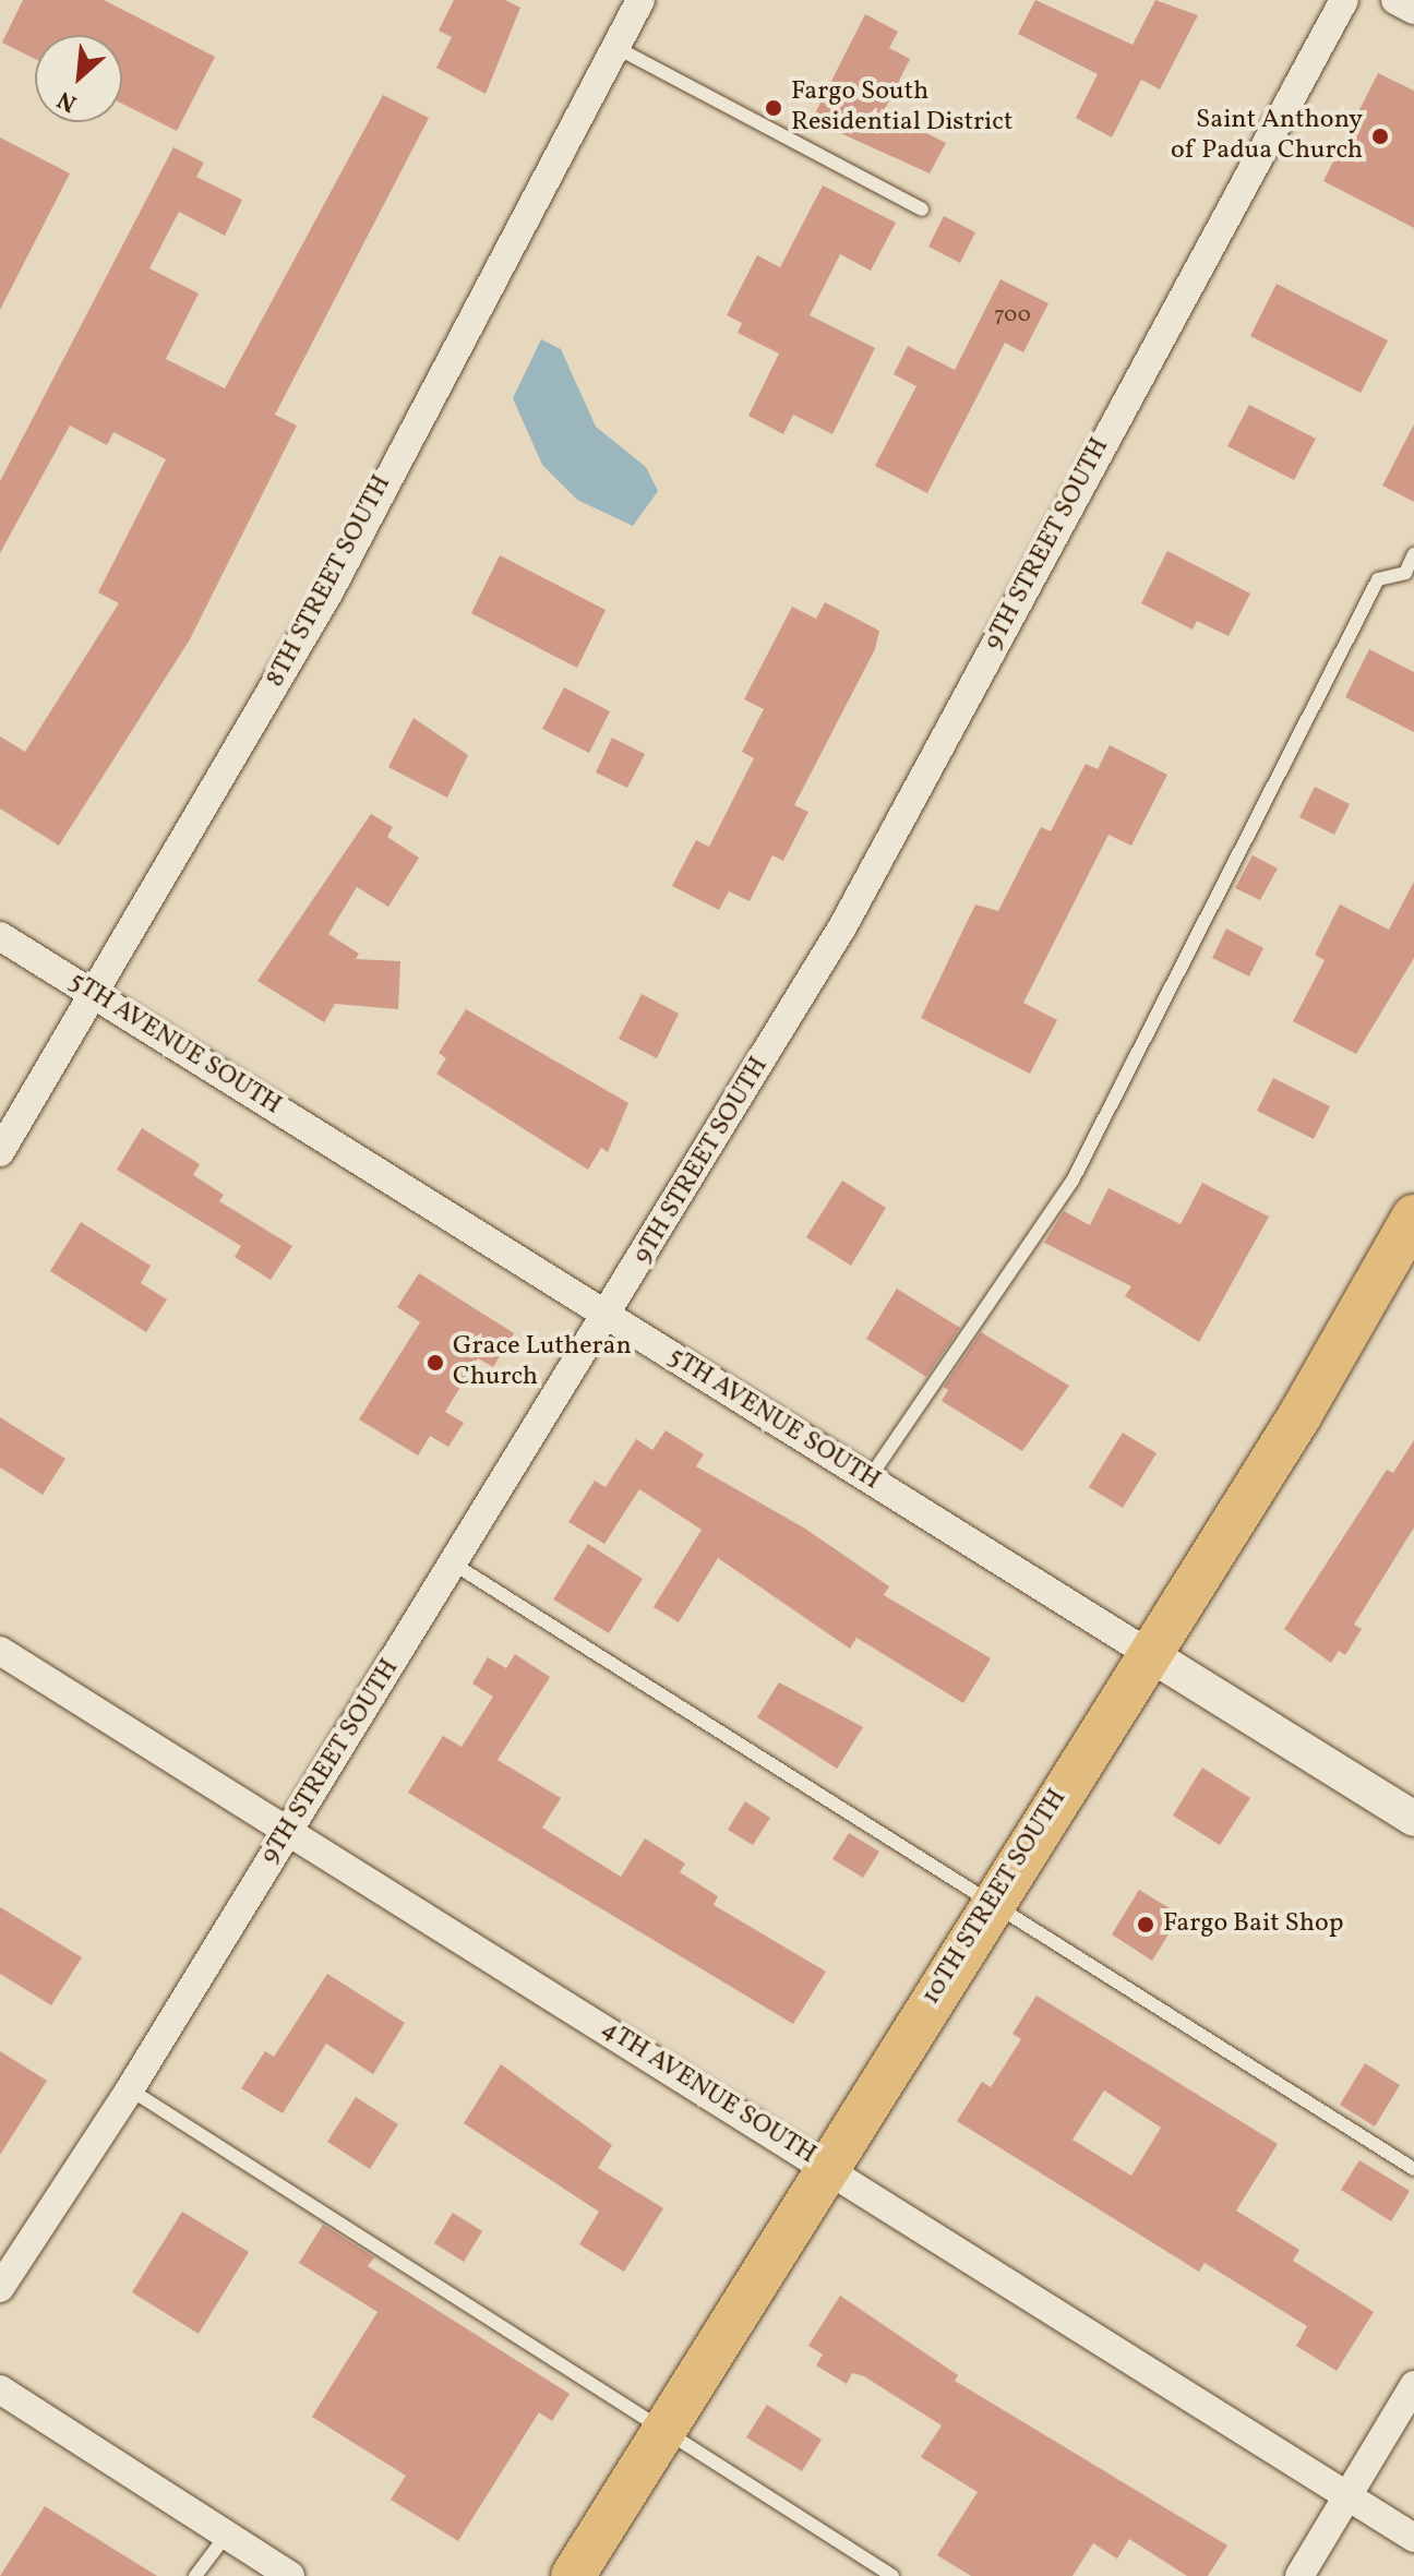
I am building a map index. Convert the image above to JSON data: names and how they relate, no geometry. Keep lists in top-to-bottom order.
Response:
{
  "streets": {
    "main road": ["10TH STREET SOUTH"],
    "street": [
      "9TH STREET SOUTH",
      "8TH STREET SOUTH",
      "5TH AVENUE SOUTH",
      "4TH AVENUE SOUTH"
    ]
  },
  "crossings": [
    ["9TH STREET SOUTH", "5TH AVENUE SOUTH"],
    ["9TH STREET SOUTH", "4TH AVENUE SOUTH"],
    ["8TH STREET SOUTH", "5TH AVENUE SOUTH"],
    ["5TH AVENUE SOUTH", "10TH STREET SOUTH"],
    ["10TH STREET SOUTH", "4TH AVENUE SOUTH"]
  ],
  "places": [
    "Fargo South Residential District",
    "Saint Anthony of Padua Church",
    "Grace Lutheran Church",
    "Fargo Bait Shop"
  ],
  "house_numbers": ["700"],
  "north": "bottom left"
}
